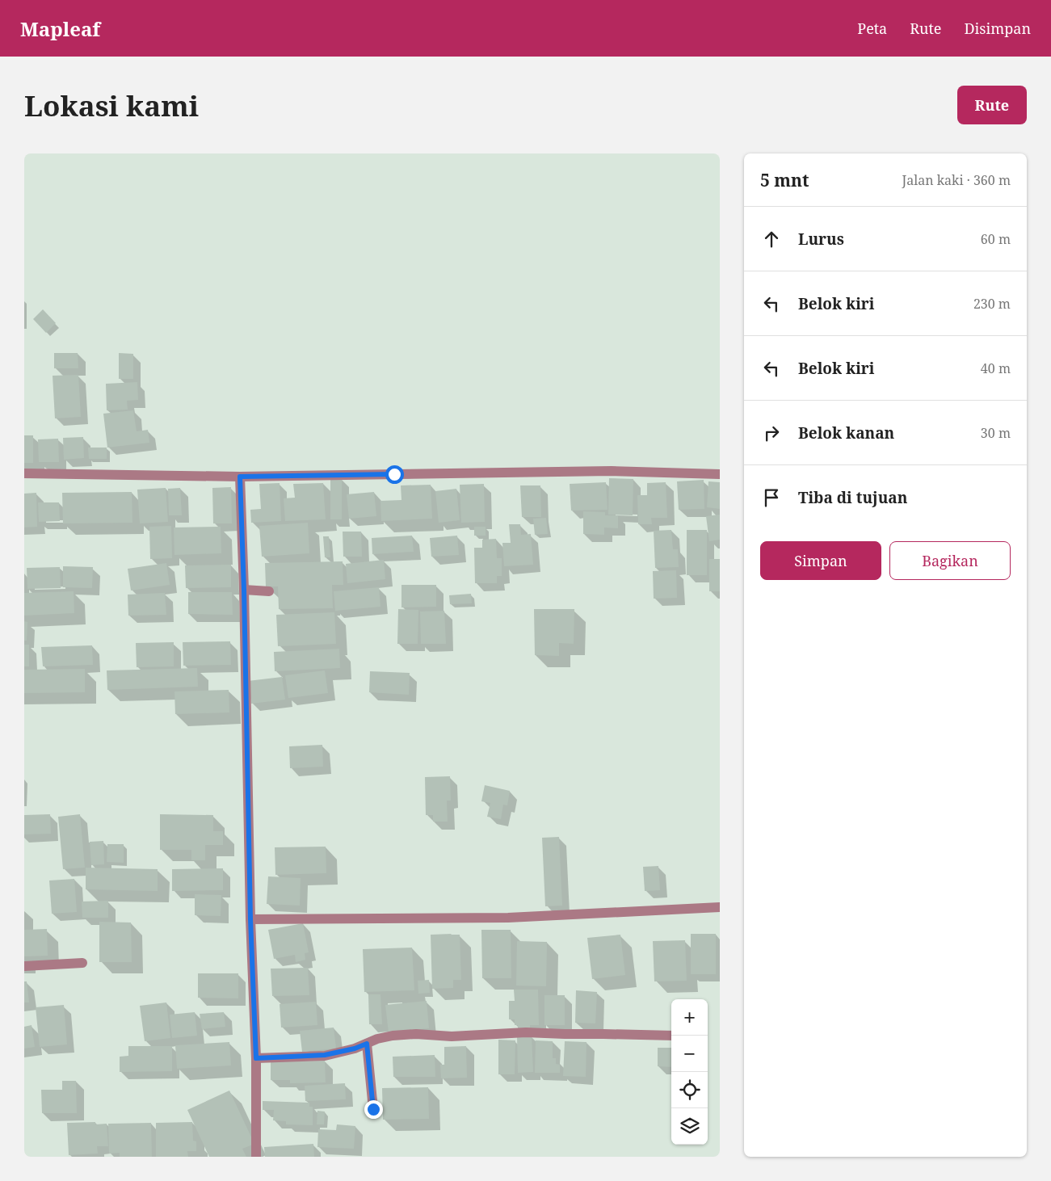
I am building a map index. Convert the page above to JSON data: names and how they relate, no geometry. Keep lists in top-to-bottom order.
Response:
{
  "page": {
    "header": "Mapleaf",
    "nav": ["Peta", "Rute", "Disimpan"],
    "buttons": [
      "Rute",
      ["Simpan", "Bagikan"]
    ],
    "title": "Lokasi kami",
    "heading": ["5 mnt", "Jalan kaki · 360 m"],
    "list": [
      ["Lurus", "60 m"],
      ["Belok kiri", "230 m"],
      ["Belok kiri", "40 m"],
      ["Belok kanan", "30 m"],
      "Tiba di tujuan"
    ],
    "map_buttons": ["+", "−"]
  }
}
